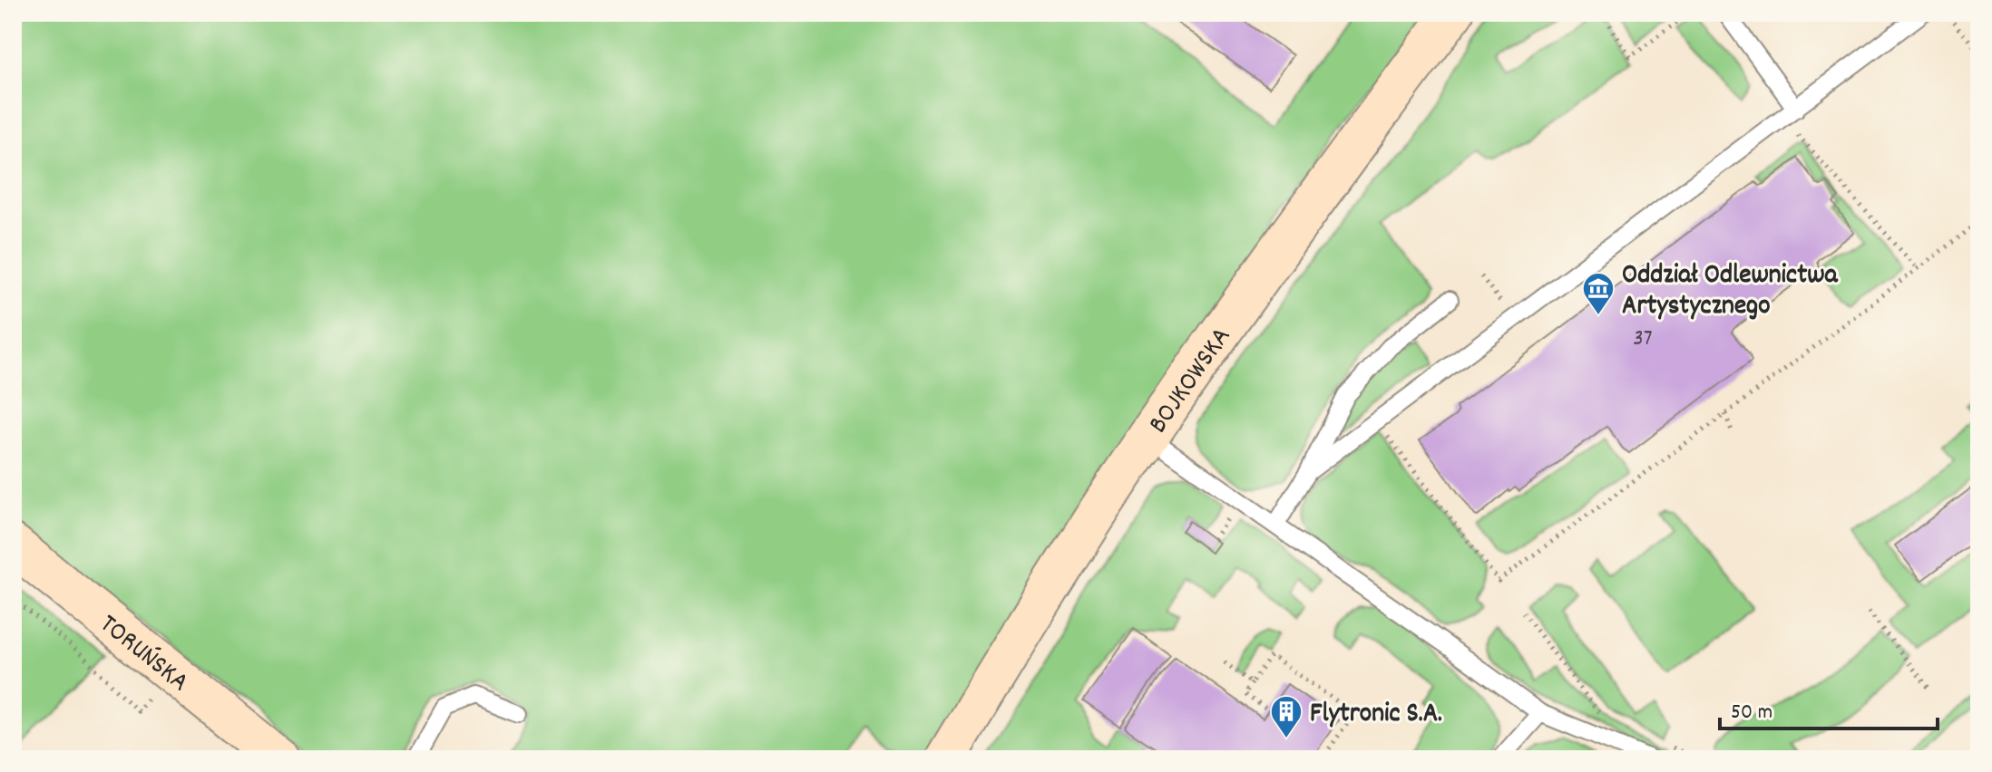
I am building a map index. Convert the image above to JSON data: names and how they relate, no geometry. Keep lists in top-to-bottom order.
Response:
{
  "streets": {
    "street": ["BOJKOWSKA", "TORUŃSKA"]
  },
  "places": {
    "museum": ["Oddział Odlewnictwa Artystycznego"],
    "building": ["Flytronic S.A."]
  },
  "house_numbers": ["37"],
  "scale_bar": "50 m"
}
